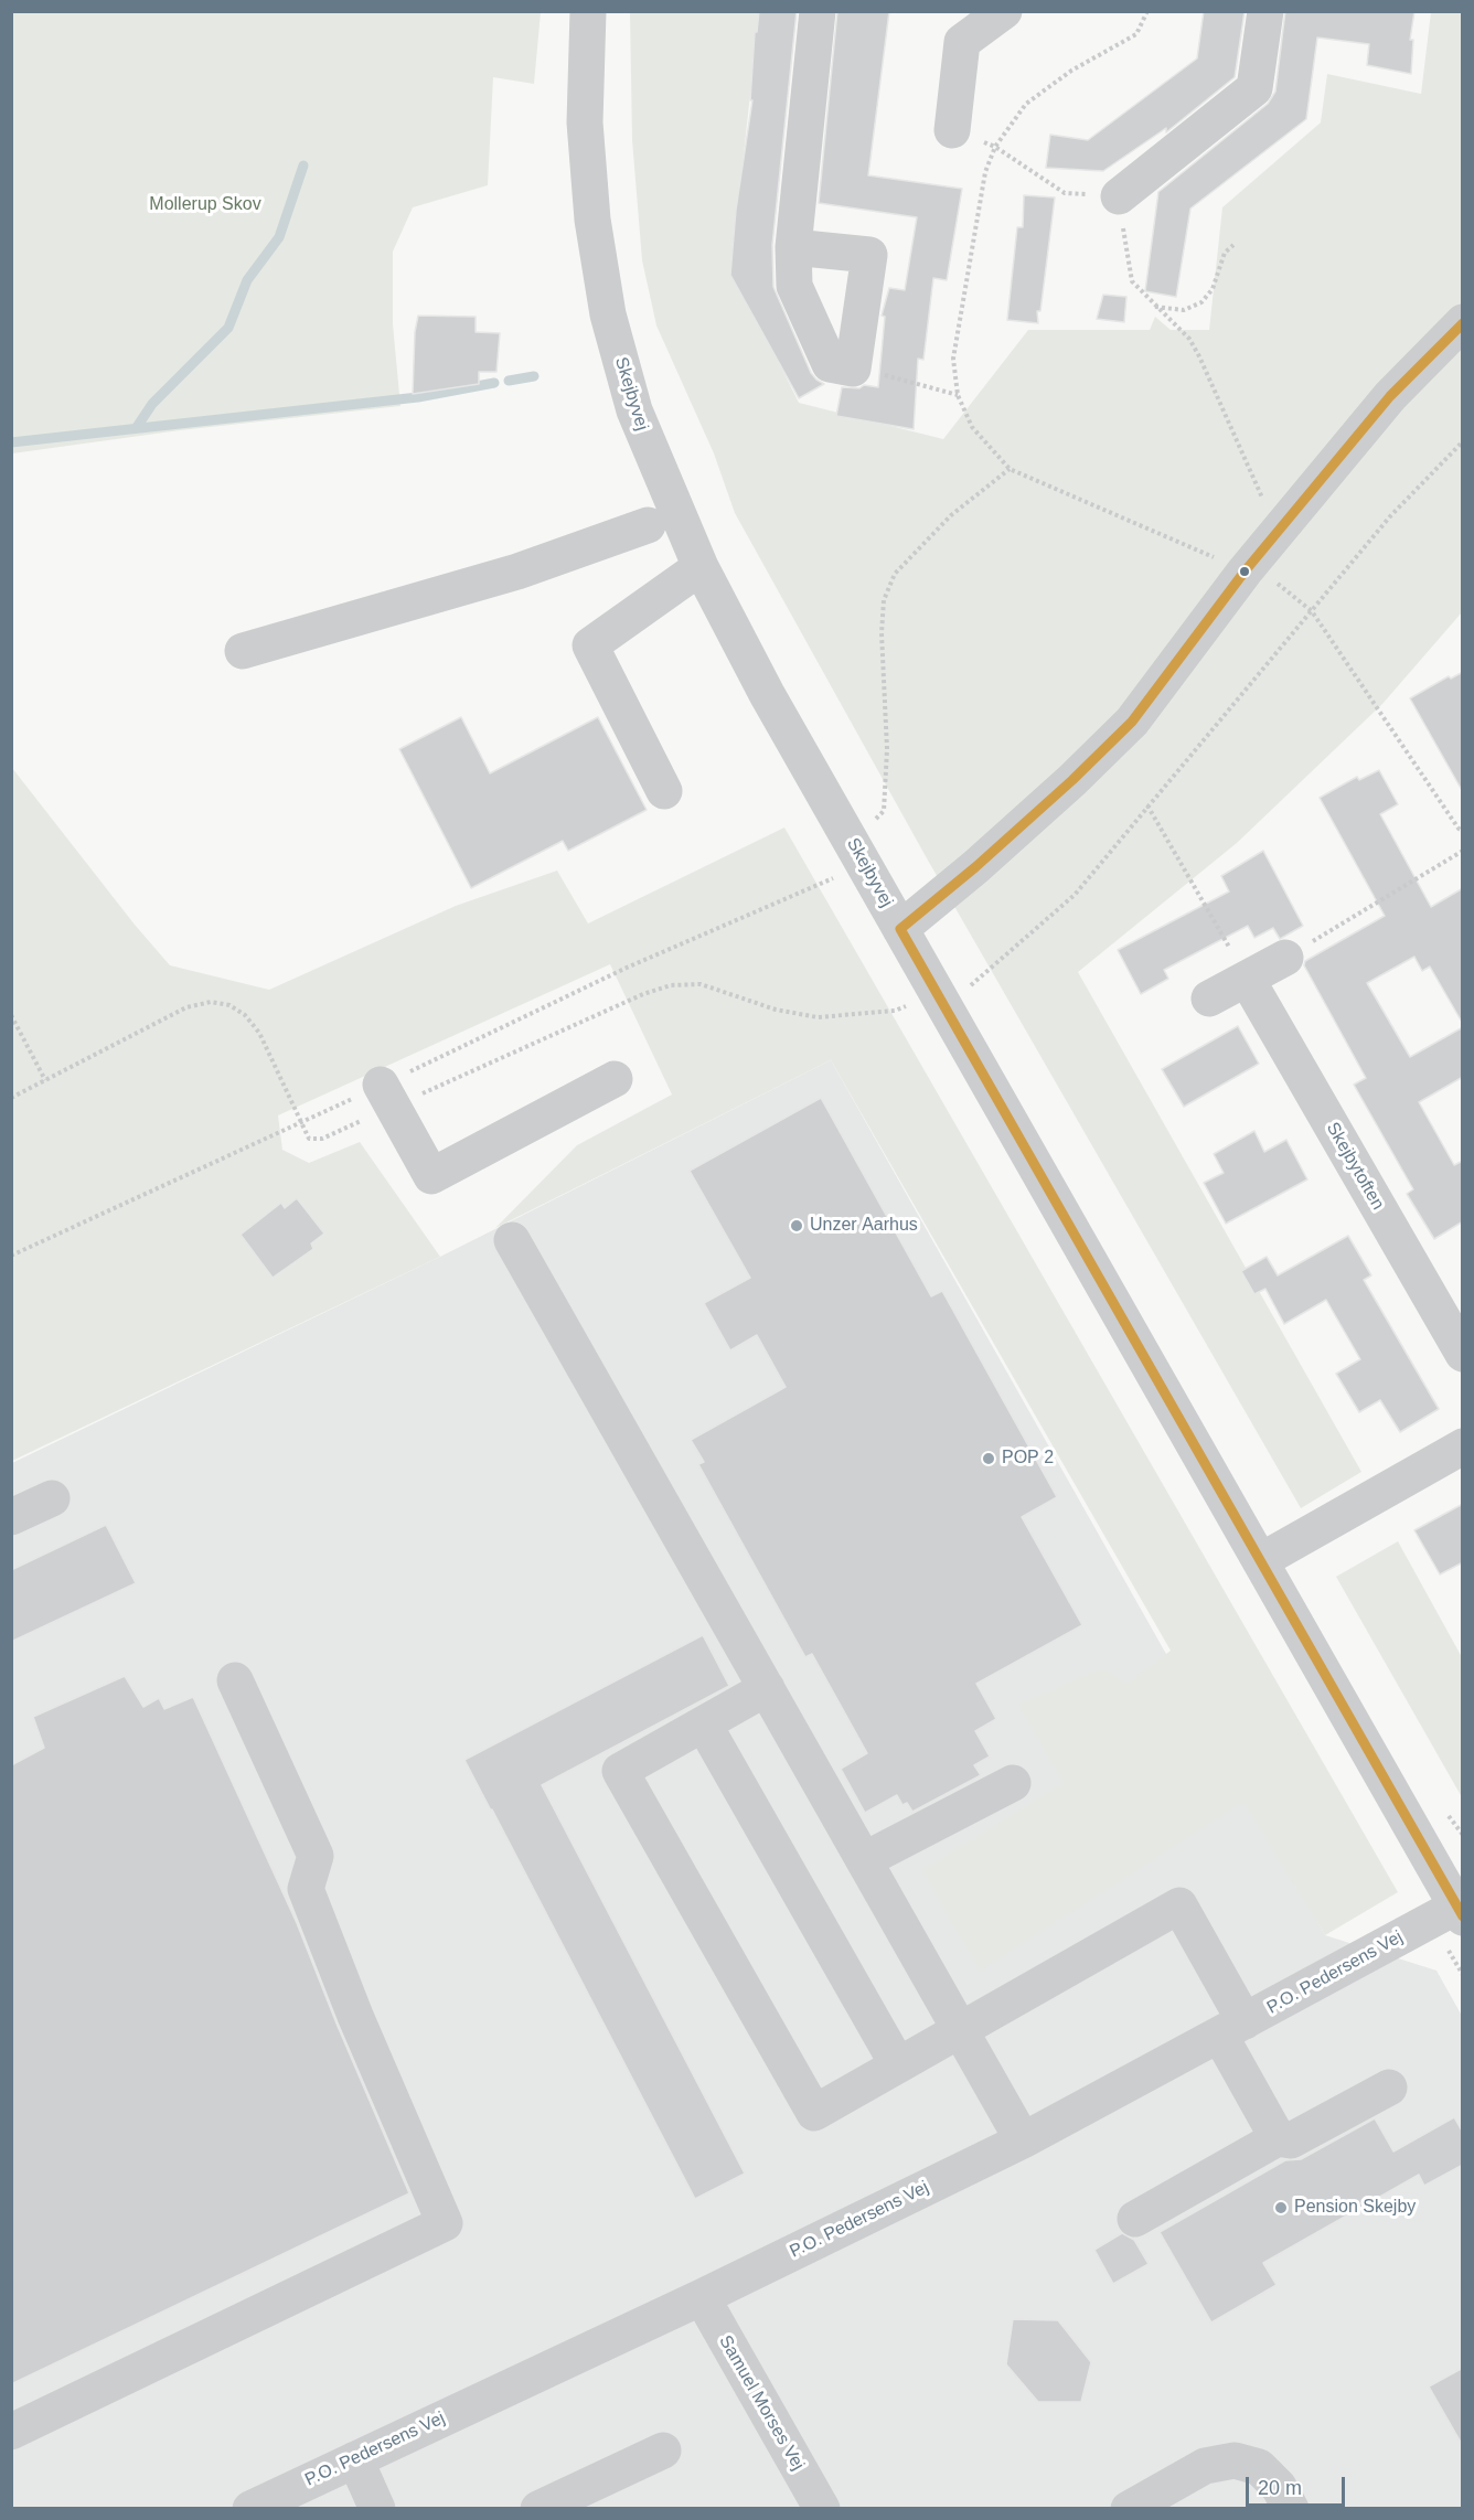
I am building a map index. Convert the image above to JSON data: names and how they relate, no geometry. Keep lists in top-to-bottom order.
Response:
{
  "streets": {
    "street": [
      "Skejbyvej",
      "Skejbytoften",
      "P.O. Pedersens Vej",
      "Samuel Morses Vej"
    ]
  },
  "crossings": [
    ["Skejbyvej", "P.O. Pedersens Vej"],
    ["P.O. Pedersens Vej", "Samuel Morses Vej"]
  ],
  "parks": ["Mollerup Skov"],
  "places": ["Unzer Aarhus", "POP 2", "Pension Skejby"],
  "scale_bar": "20 m"
}
